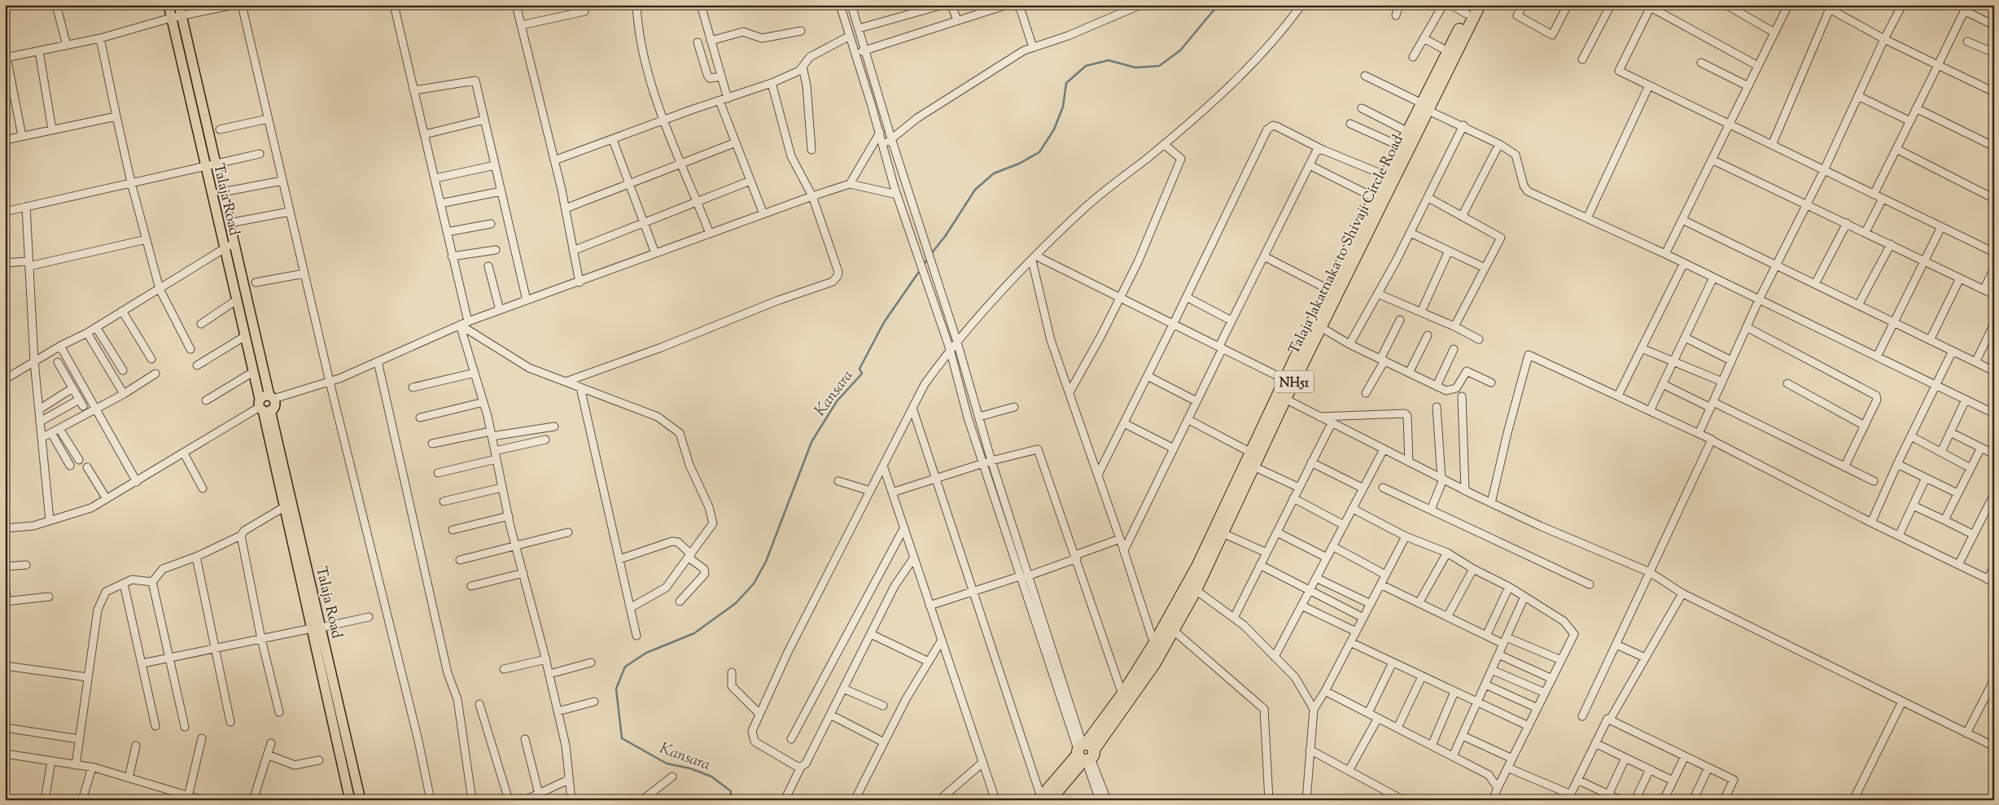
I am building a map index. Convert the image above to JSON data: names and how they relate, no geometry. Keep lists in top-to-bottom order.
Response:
{
  "streets": {
    "highway": ["Talaja Jakatnaka to Shivaji Circle Road", "NH51"],
    "main road": ["Talaja Road"]
  },
  "water": ["Kansara"]
}
